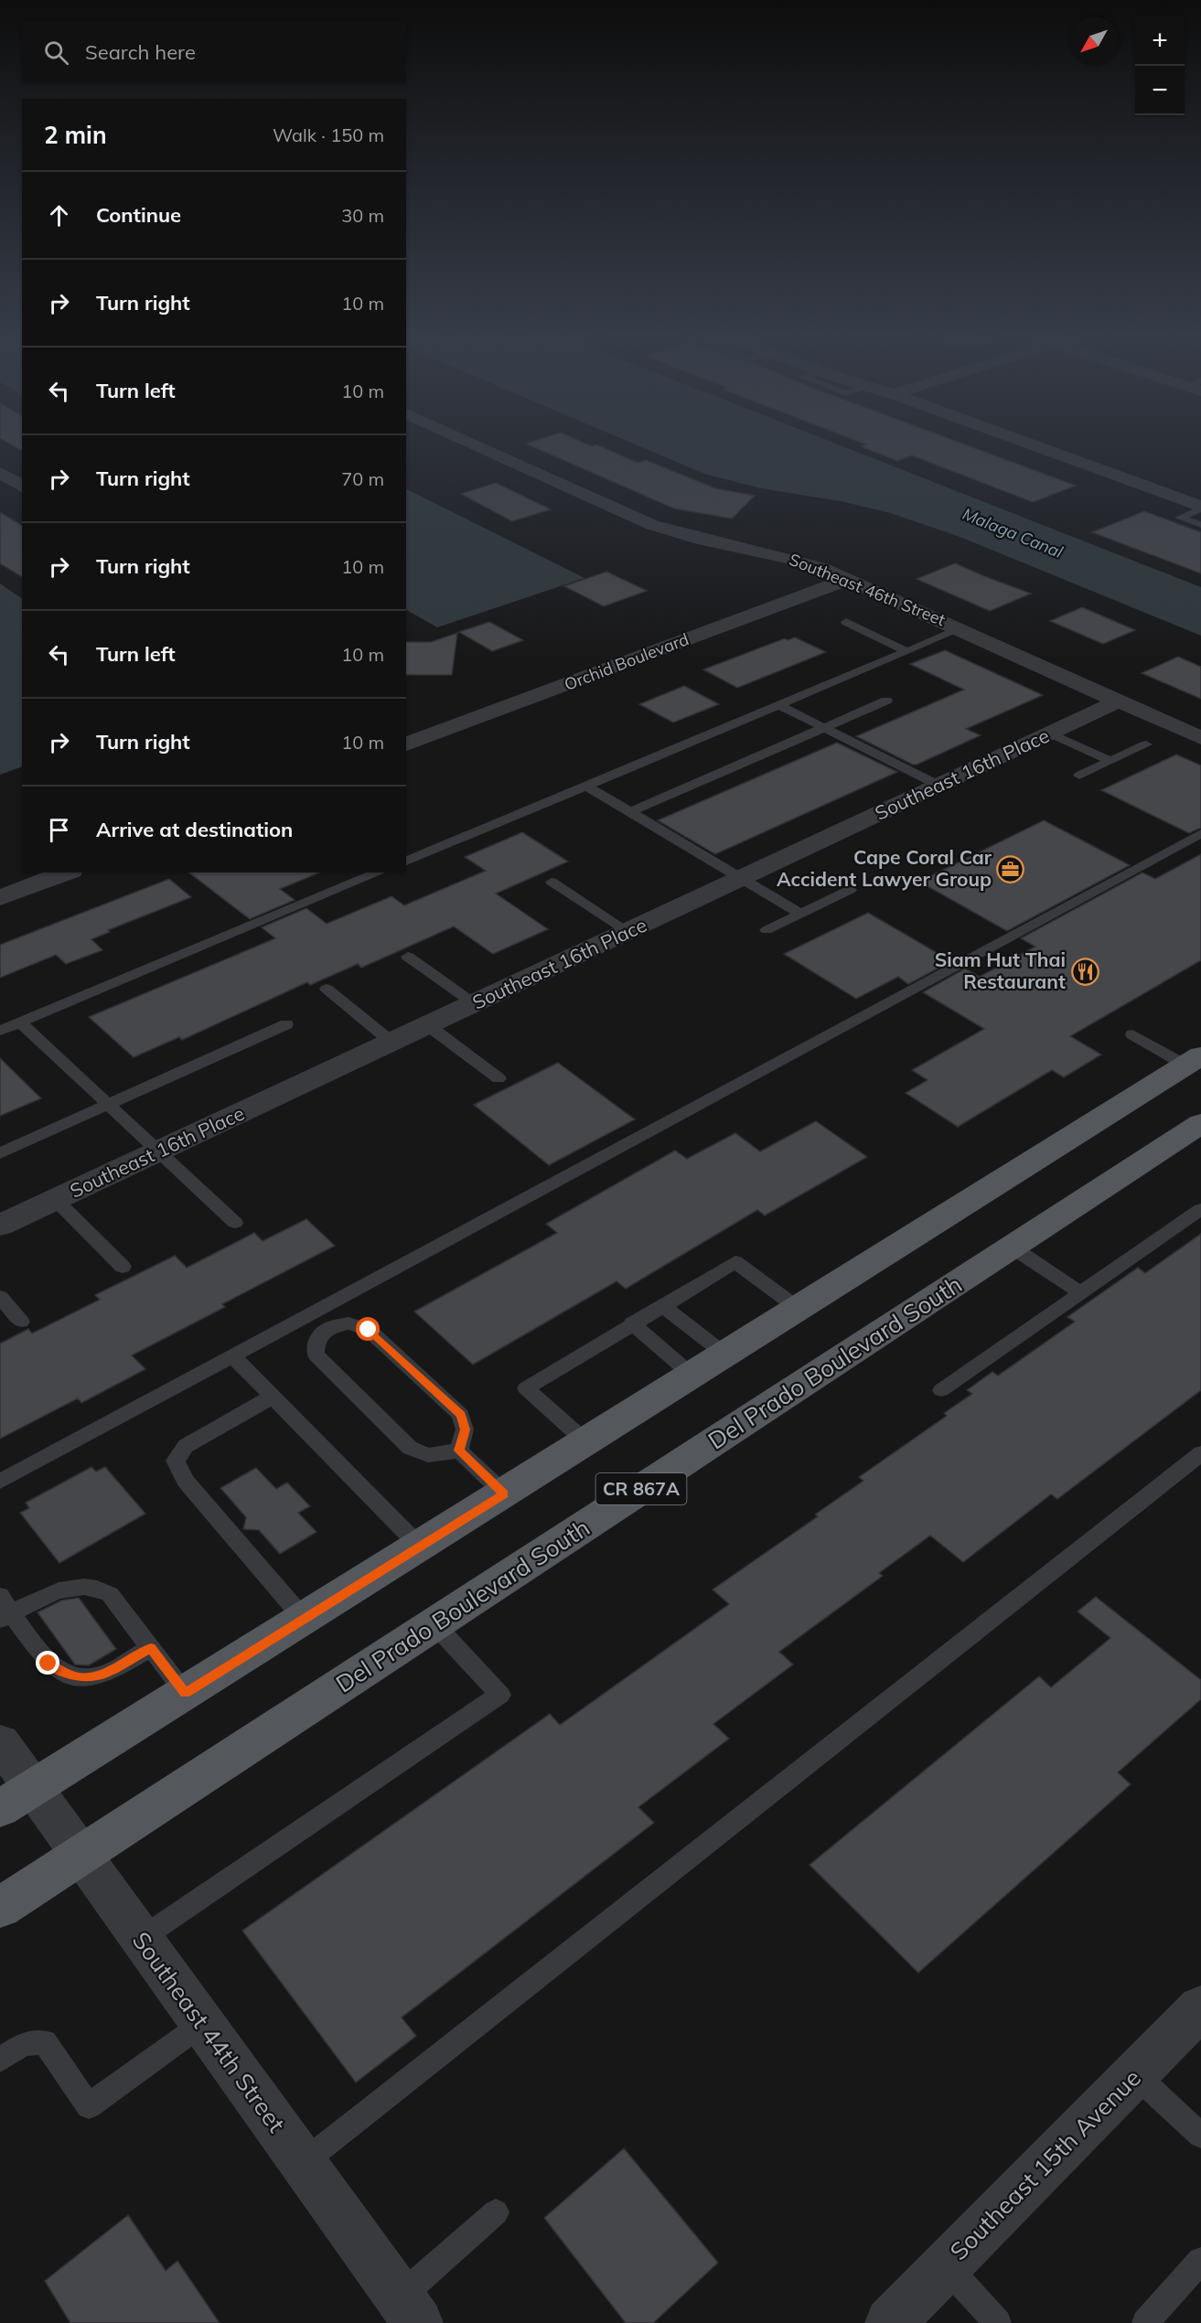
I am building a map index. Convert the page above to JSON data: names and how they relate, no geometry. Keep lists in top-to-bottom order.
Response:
{
  "streets": {
    "main road": ["Del Prado Boulevard South", "CR 867A"],
    "street": [
      "Southeast 46th Street",
      "Orchid Boulevard",
      "Southeast 16th Place",
      "Southeast 44th Street",
      "Southeast 15th Avenue"
    ]
  },
  "crossings": [
    ["Southeast 46th Street", "Orchid Boulevard"],
    ["Southeast 46th Street", "Southeast 16th Place"],
    ["Del Prado Boulevard South", "Southeast 44th Street"]
  ],
  "water": ["Malaga Canal"],
  "places": {
    "office": ["Cape Coral Car Accident Lawyer Group"],
    "restaurant": ["Siam Hut Thai Restaurant"]
  },
  "north": "bottom left",
  "page": {
    "map_buttons": ["+", "−"],
    "search": "Search here",
    "heading": ["2 min", "Walk · 150 m"],
    "list": [
      ["Continue", "30 m"],
      ["Turn right", "10 m"],
      ["Turn left", "10 m"],
      ["Turn right", "70 m"],
      ["Turn right", "10 m"],
      ["Turn left", "10 m"],
      ["Turn right", "10 m"],
      "Arrive at destination"
    ]
  }
}
